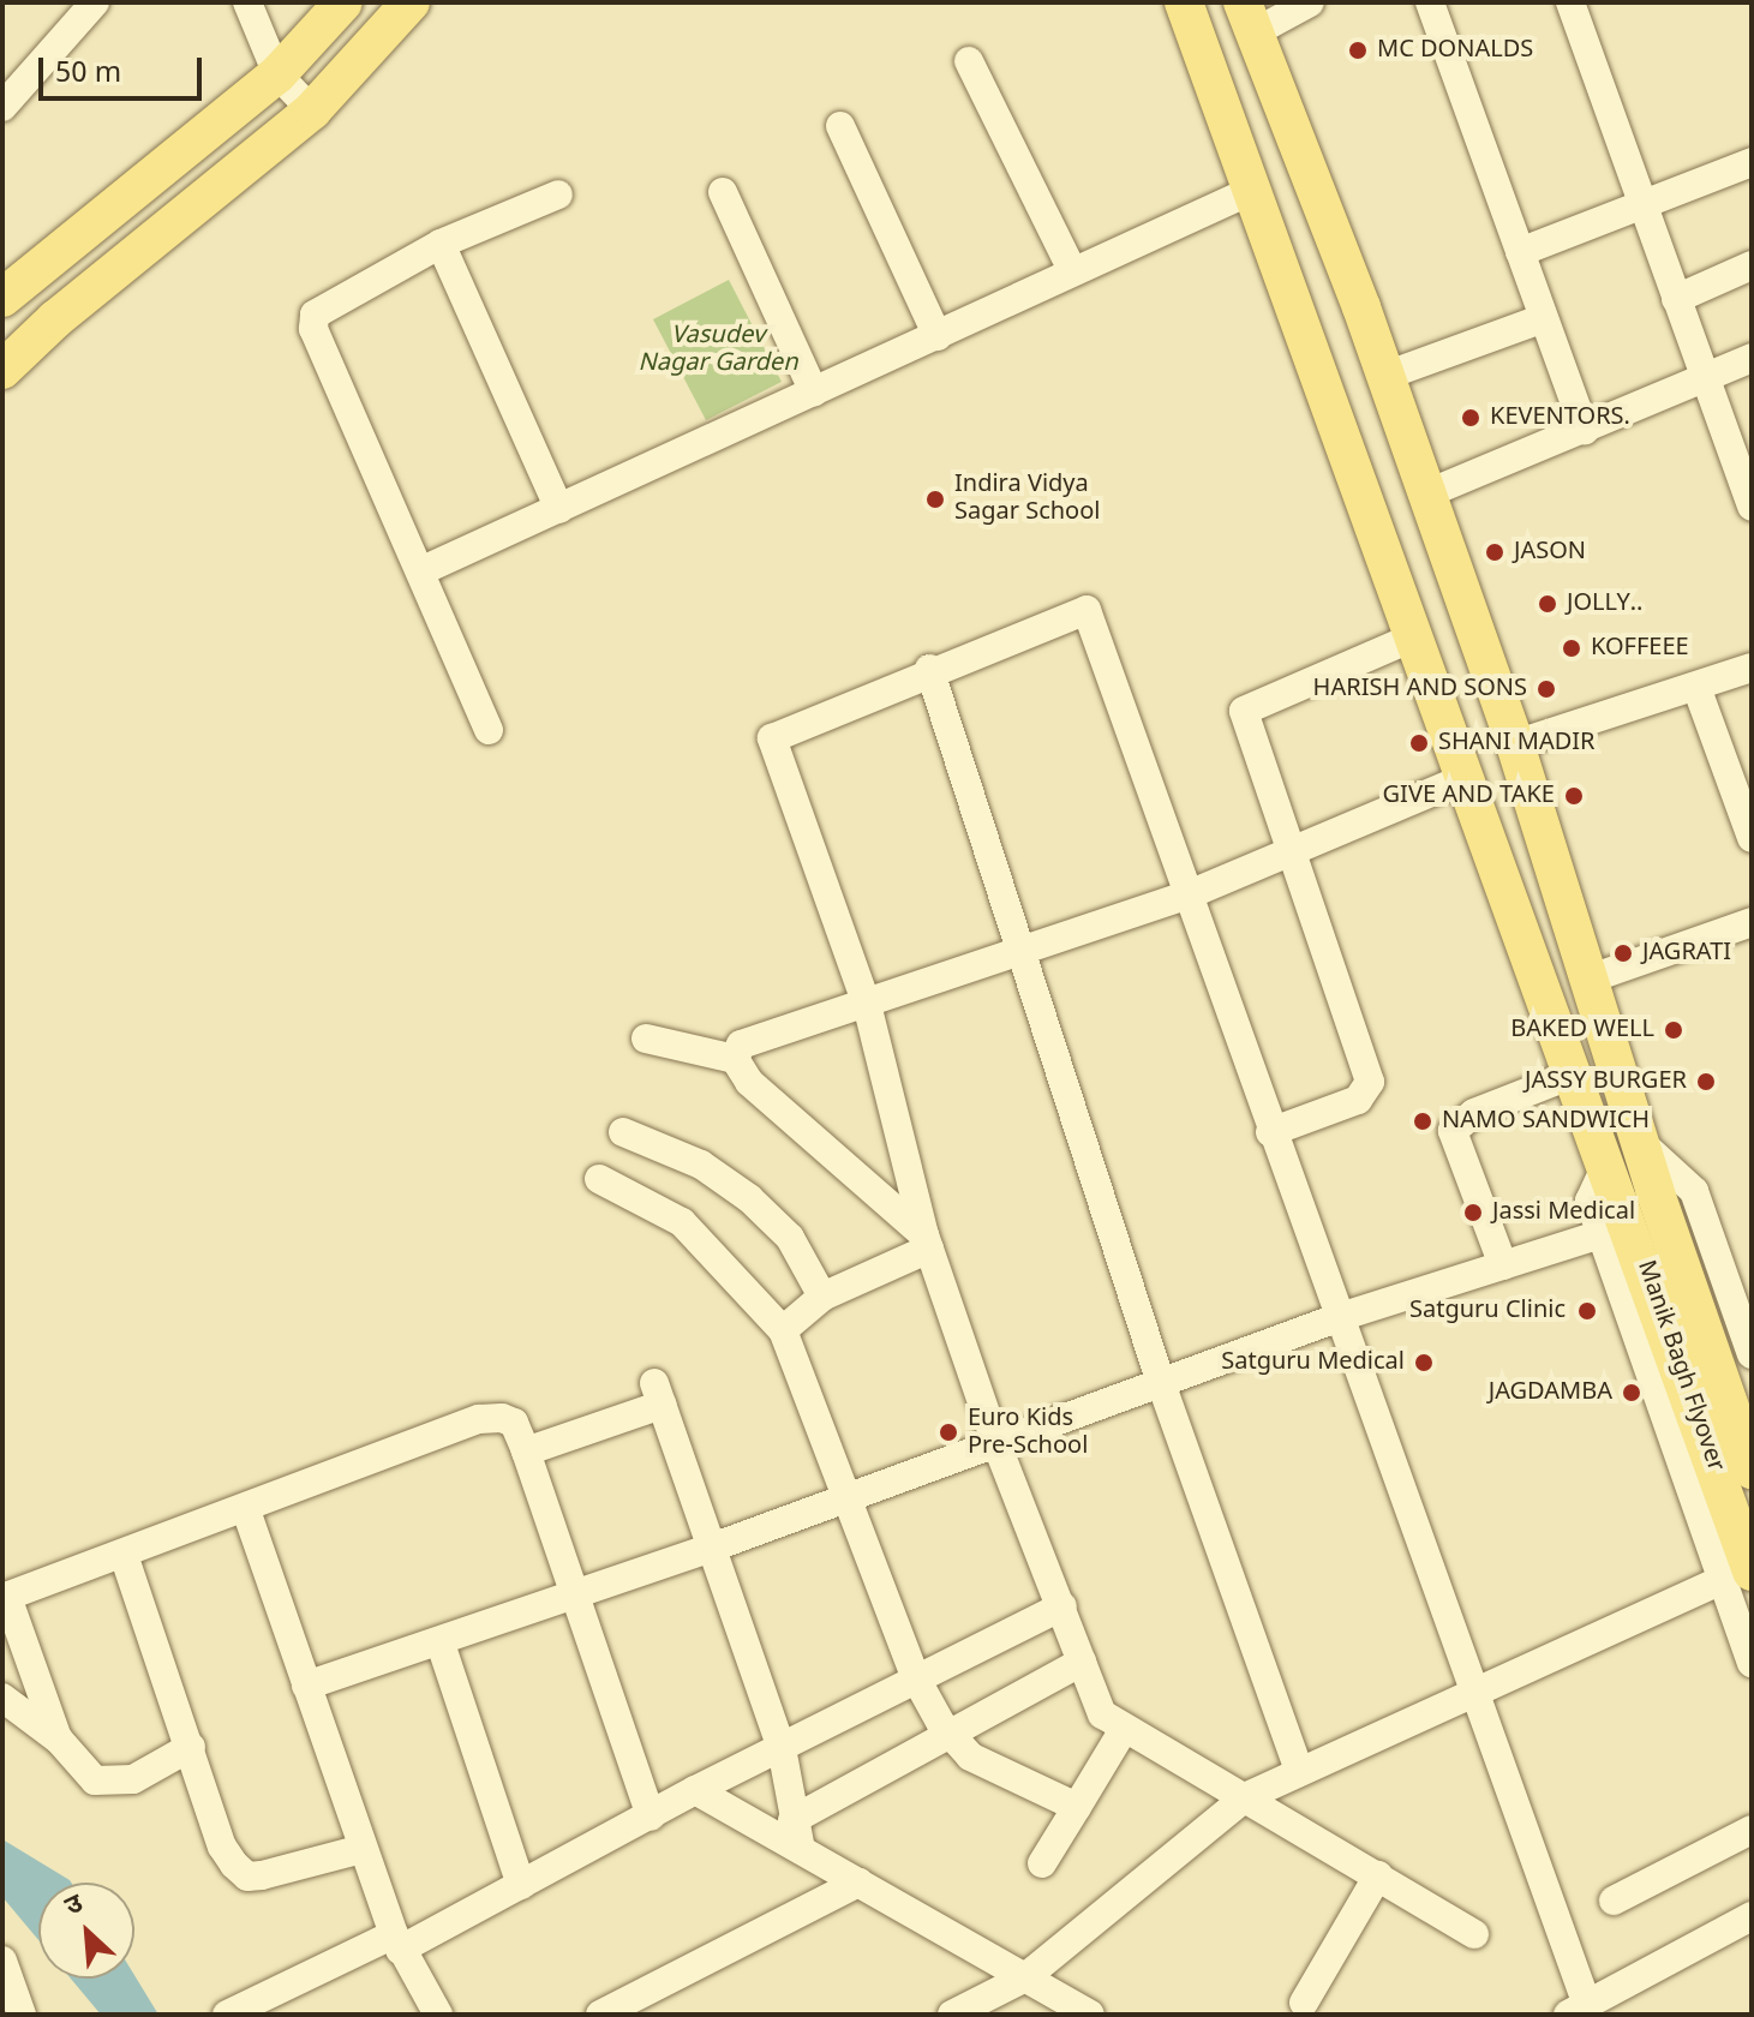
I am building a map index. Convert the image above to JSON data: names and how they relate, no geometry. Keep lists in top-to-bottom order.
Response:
{
  "streets": {
    "main road": ["Manik Bagh Flyover"]
  },
  "parks": ["Vasudev Nagar Garden"],
  "places": [
    "MC DONALDS",
    "KEVENTORS.",
    "Indira Vidya Sagar School",
    "JASON",
    "JOLLY..",
    "KOFFEEE",
    "HARISH AND SONS",
    "SHANI MADIR",
    "GIVE AND TAKE",
    "JAGRATI",
    "BAKED WELL",
    "JASSY BURGER",
    "NAMO SANDWICH",
    "Jassi Medical",
    "Satguru Clinic",
    "Satguru Medical",
    "JAGDAMBA",
    "Euro Kids Pre-School"
  ],
  "scale_bar": "50 m",
  "north": "top left"
}
